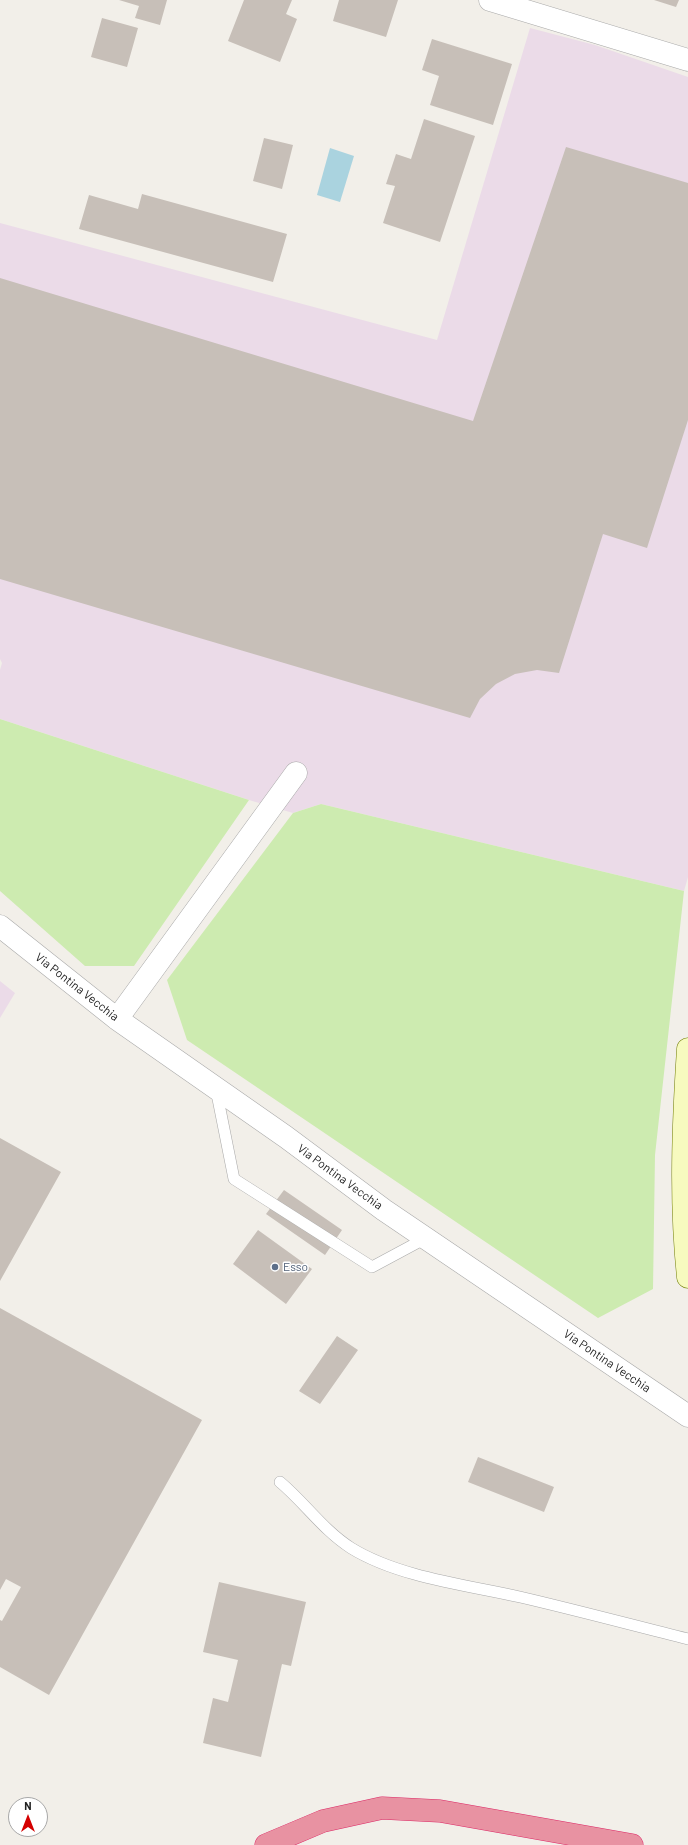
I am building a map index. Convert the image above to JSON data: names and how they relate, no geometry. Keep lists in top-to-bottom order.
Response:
{
  "streets": {
    "street": ["Via Pontina Vecchia"]
  },
  "places": ["Esso"],
  "north": "top"
}
